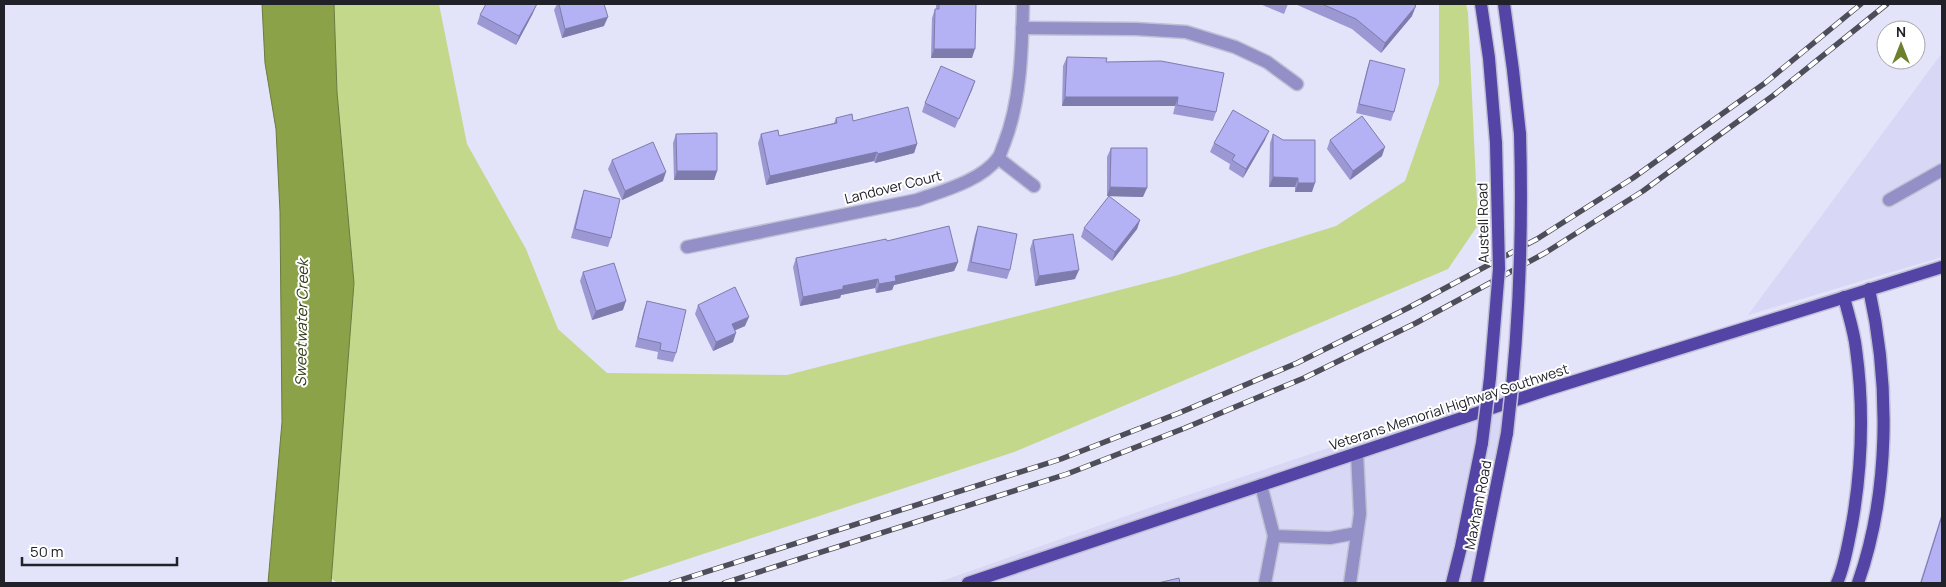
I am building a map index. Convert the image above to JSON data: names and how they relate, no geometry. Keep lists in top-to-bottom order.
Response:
{
  "streets": {
    "main road": ["Austell Road", "Veterans Memorial Highway Southwest", "Maxham Road"],
    "street": ["Landover Court"]
  },
  "crossings": [
    ["Austell Road", "Maxham Road"]
  ],
  "water": ["Sweetwater Creek"],
  "scale_bar": "50 m",
  "north": "top"
}
